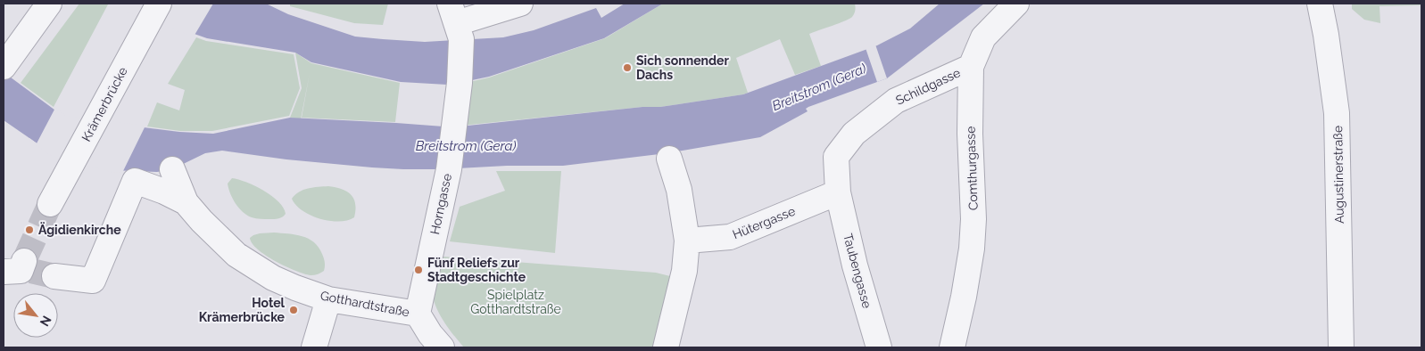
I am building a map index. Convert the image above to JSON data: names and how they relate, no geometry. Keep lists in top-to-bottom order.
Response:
{
  "streets": {
    "street": [
      "Schildgasse",
      "Krämerbrücke",
      "Comthurgasse",
      "Augustinerstraße",
      "Horngasse",
      "Hütergasse",
      "Taubengasse",
      "Gotthardtstraße"
    ]
  },
  "crossings": [
    ["Schildgasse", "Comthurgasse"],
    ["Schildgasse", "Hütergasse"],
    ["Schildgasse", "Taubengasse"],
    ["Horngasse", "Gotthardtstraße"],
    ["Hütergasse", "Taubengasse"]
  ],
  "water": ["Breitstrom (Gera)"],
  "parks": ["Spielplatz Gotthardtstraße"],
  "places": [
    "Sich sonnender Dachs",
    "Ägidienkirche",
    "Fünf Reliefs zur Stadtgeschichte",
    "Hotel Krämerbrücke"
  ],
  "north": "bottom right"
}
